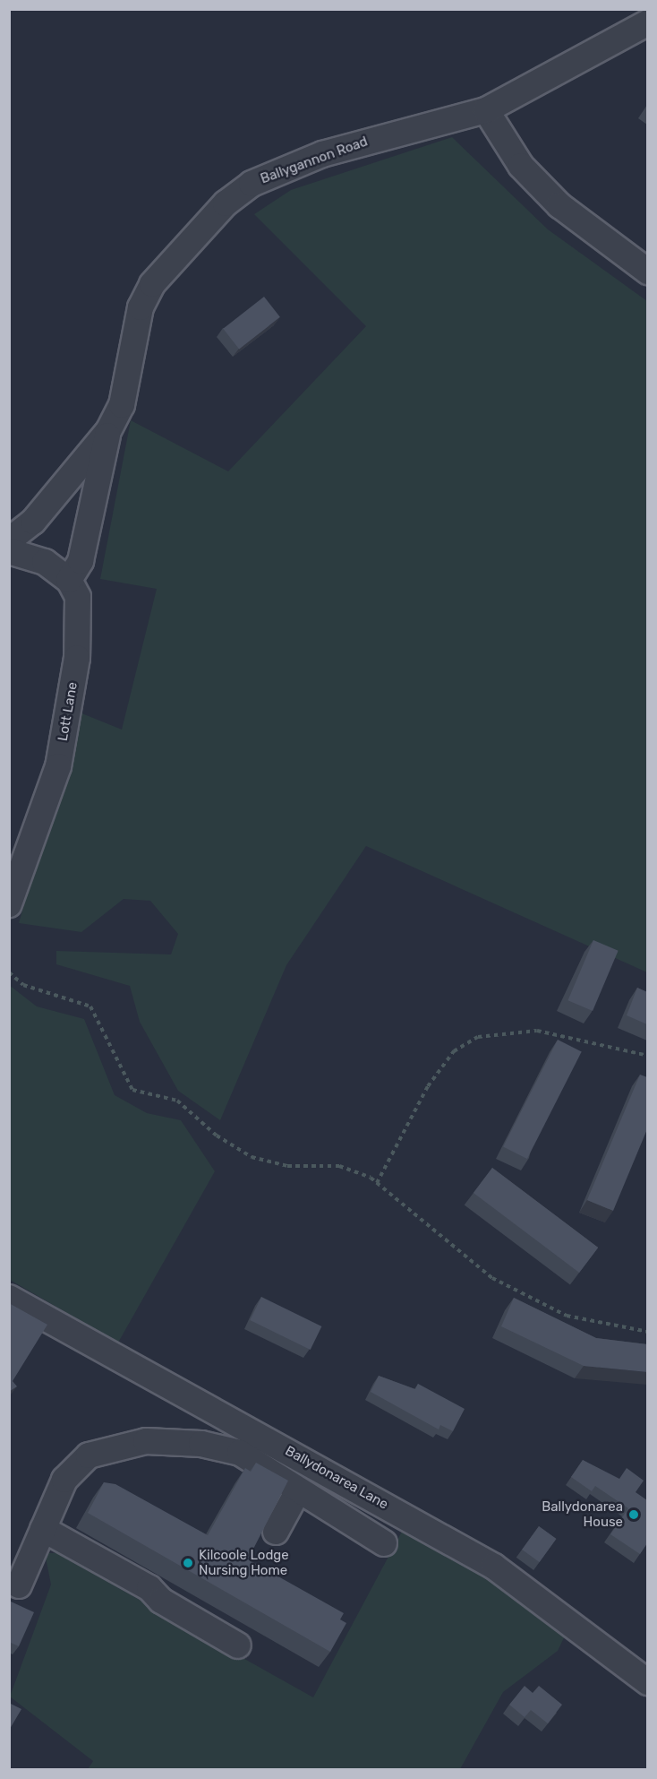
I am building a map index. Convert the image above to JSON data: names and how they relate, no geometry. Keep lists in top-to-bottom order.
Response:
{
  "streets": {
    "street": ["Ballygannon Road", "Lott Lane", "Ballydonarea Lane"]
  },
  "crossings": [
    ["Ballygannon Road", "Lott Lane"]
  ],
  "places": ["Ballydonarea House", "Kilcoole Lodge Nursing Home"]
}
